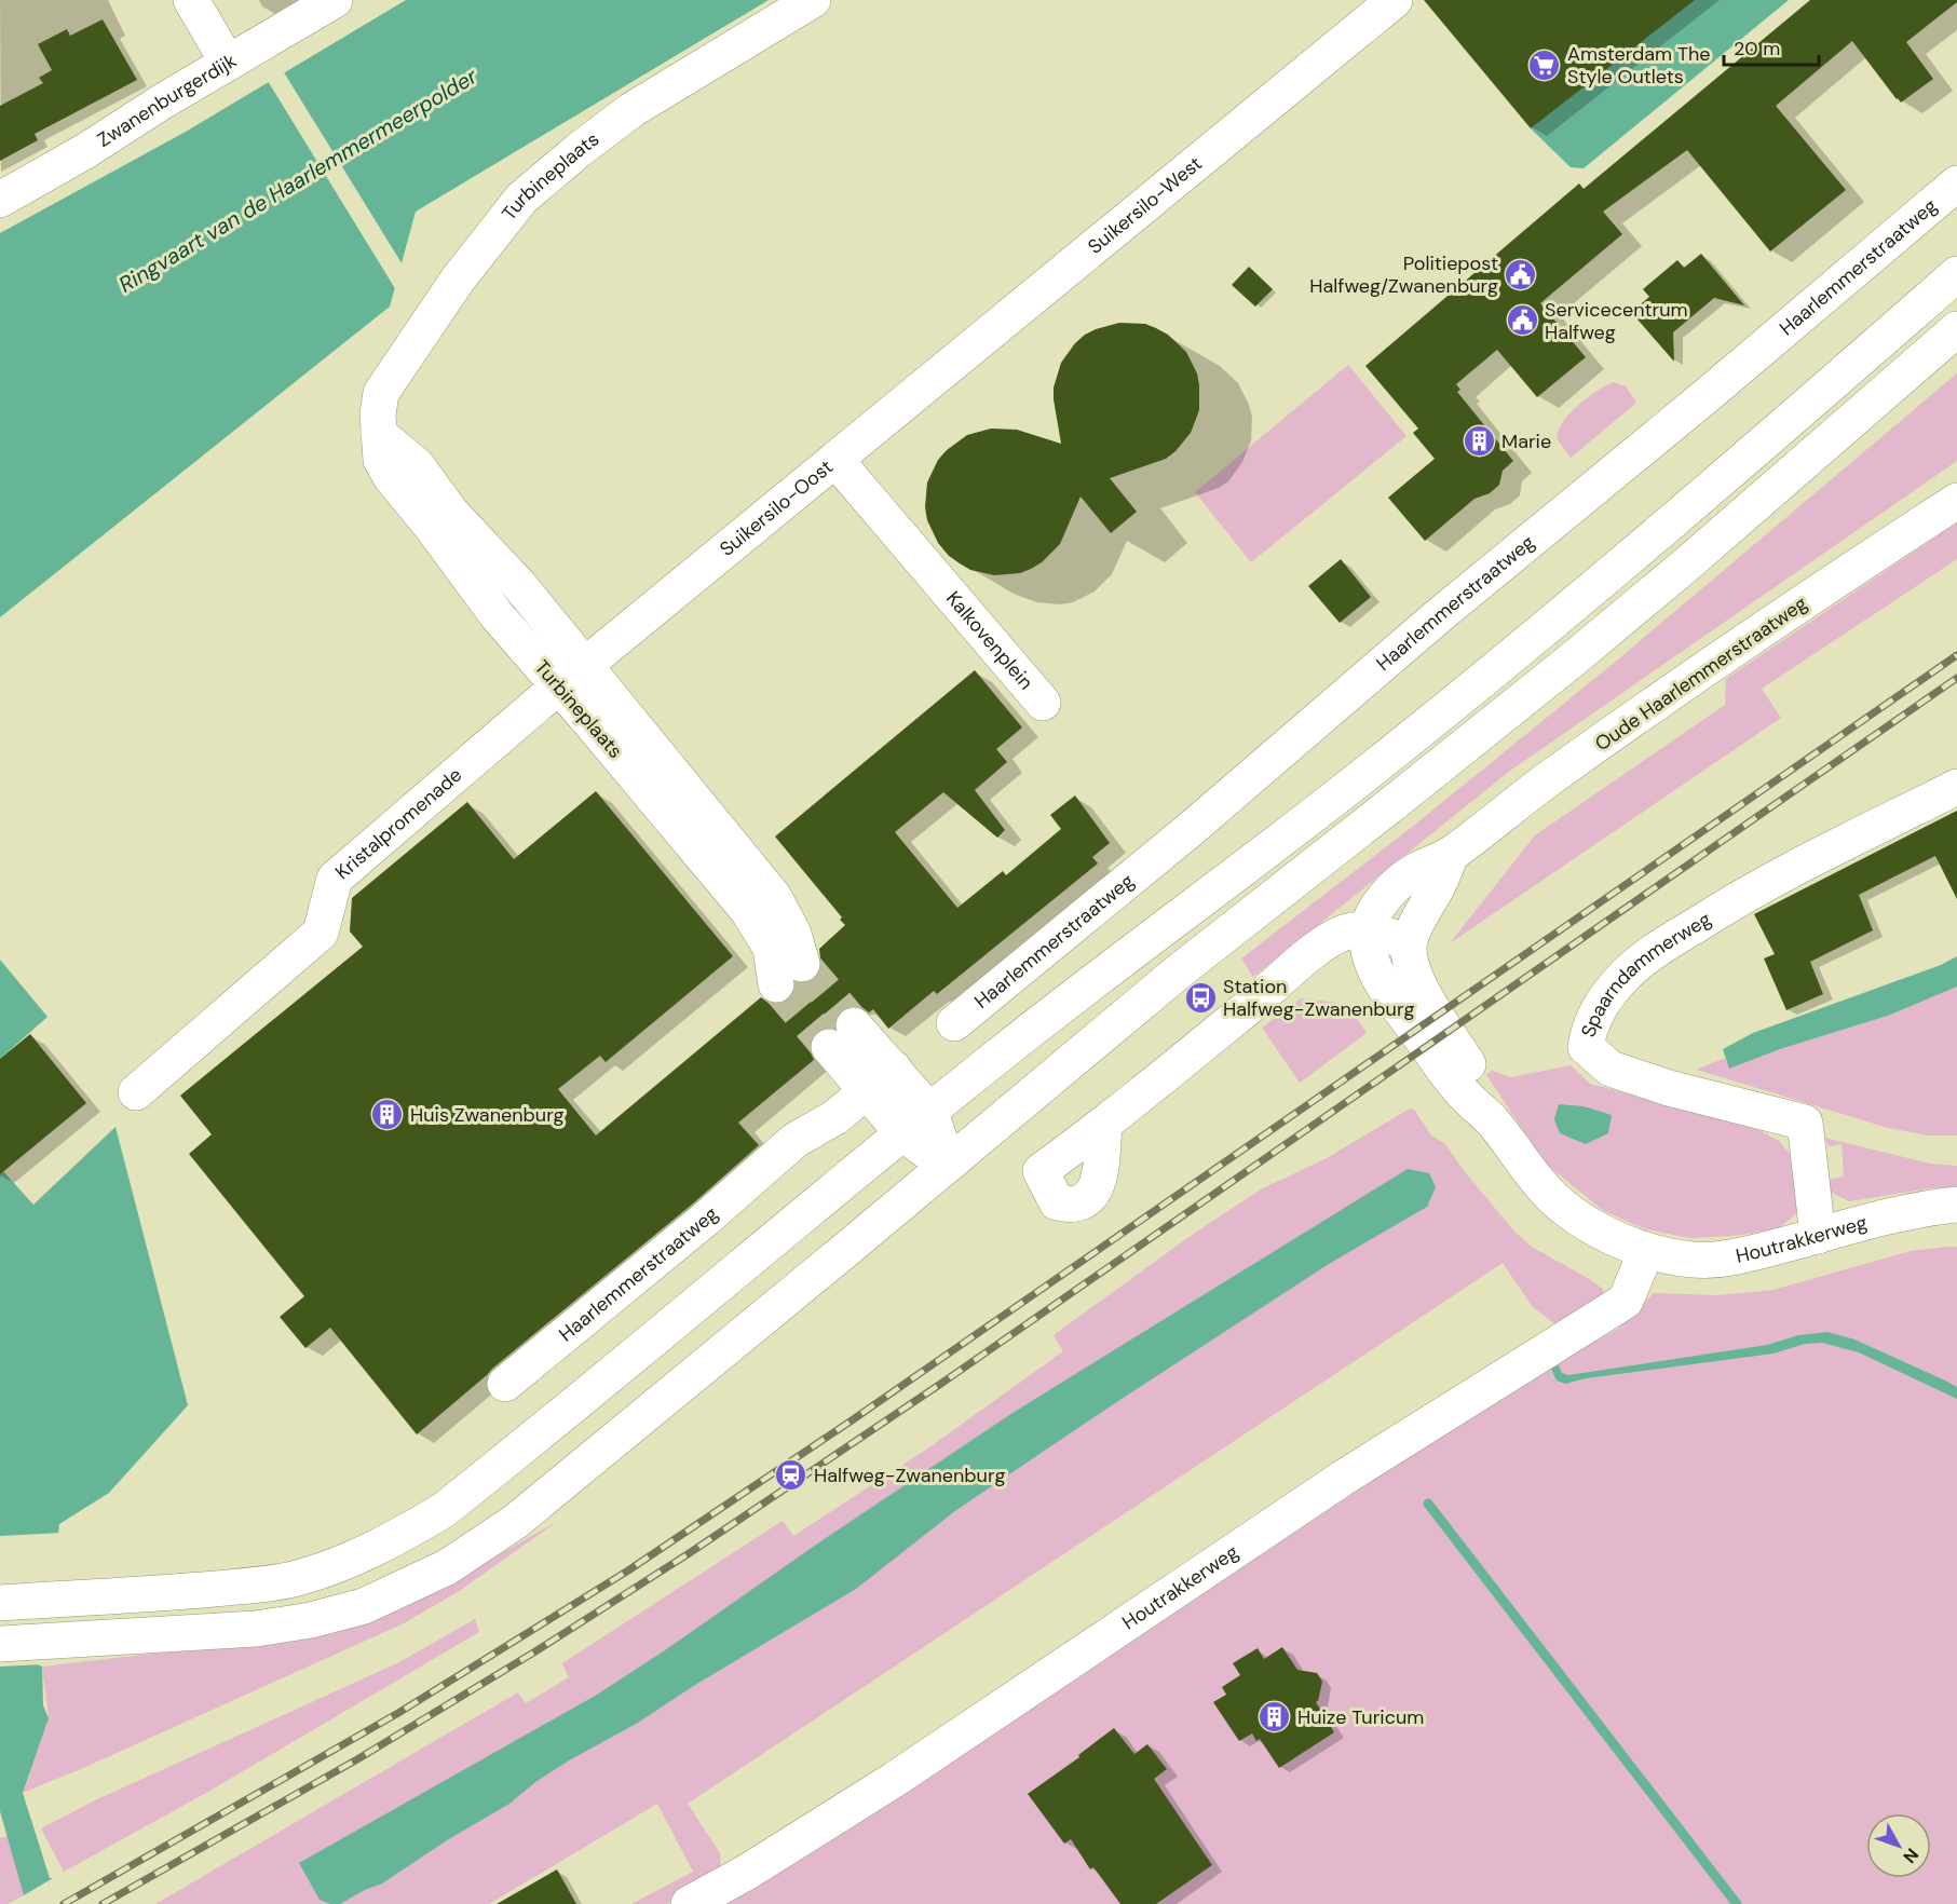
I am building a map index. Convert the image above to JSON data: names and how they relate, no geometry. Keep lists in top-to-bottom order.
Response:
{
  "streets": {
    "main road": [
      "Zwanenburgerdijk",
      "Turbineplaats",
      "Suikersilo-West",
      "Haarlemmerstraatweg",
      "Suikersilo-Oost",
      "Kalkovenplein",
      "Oude Haarlemmerstraatweg",
      "Kristalpromenade",
      "Spaarndammerweg",
      "Houtrakkerweg"
    ]
  },
  "crossings": [
    ["Turbineplaats", "Suikersilo-Oost"],
    ["Turbineplaats", "Kristalpromenade"],
    ["Suikersilo-West", "Suikersilo-Oost"],
    ["Suikersilo-Oost", "Kalkovenplein"],
    ["Suikersilo-Oost", "Kristalpromenade"],
    ["Oude Haarlemmerstraatweg", "Houtrakkerweg"],
    ["Spaarndammerweg", "Houtrakkerweg"]
  ],
  "water": ["Ringvaart van de Haarlemmermeerpolder"],
  "places": {
    "supermarket": ["Amsterdam The Style Outlets"],
    "public building": ["Politiepost Halfweg/Zwanenburg", "Servicecentrum Halfweg"],
    "building": ["Marie", "Huis Zwanenburg", "Huize Turicum"],
    "bus stop": ["Station Halfweg-Zwanenburg"],
    "station": ["Halfweg-Zwanenburg"]
  },
  "scale_bar": "20 m",
  "north": "bottom right"
}
